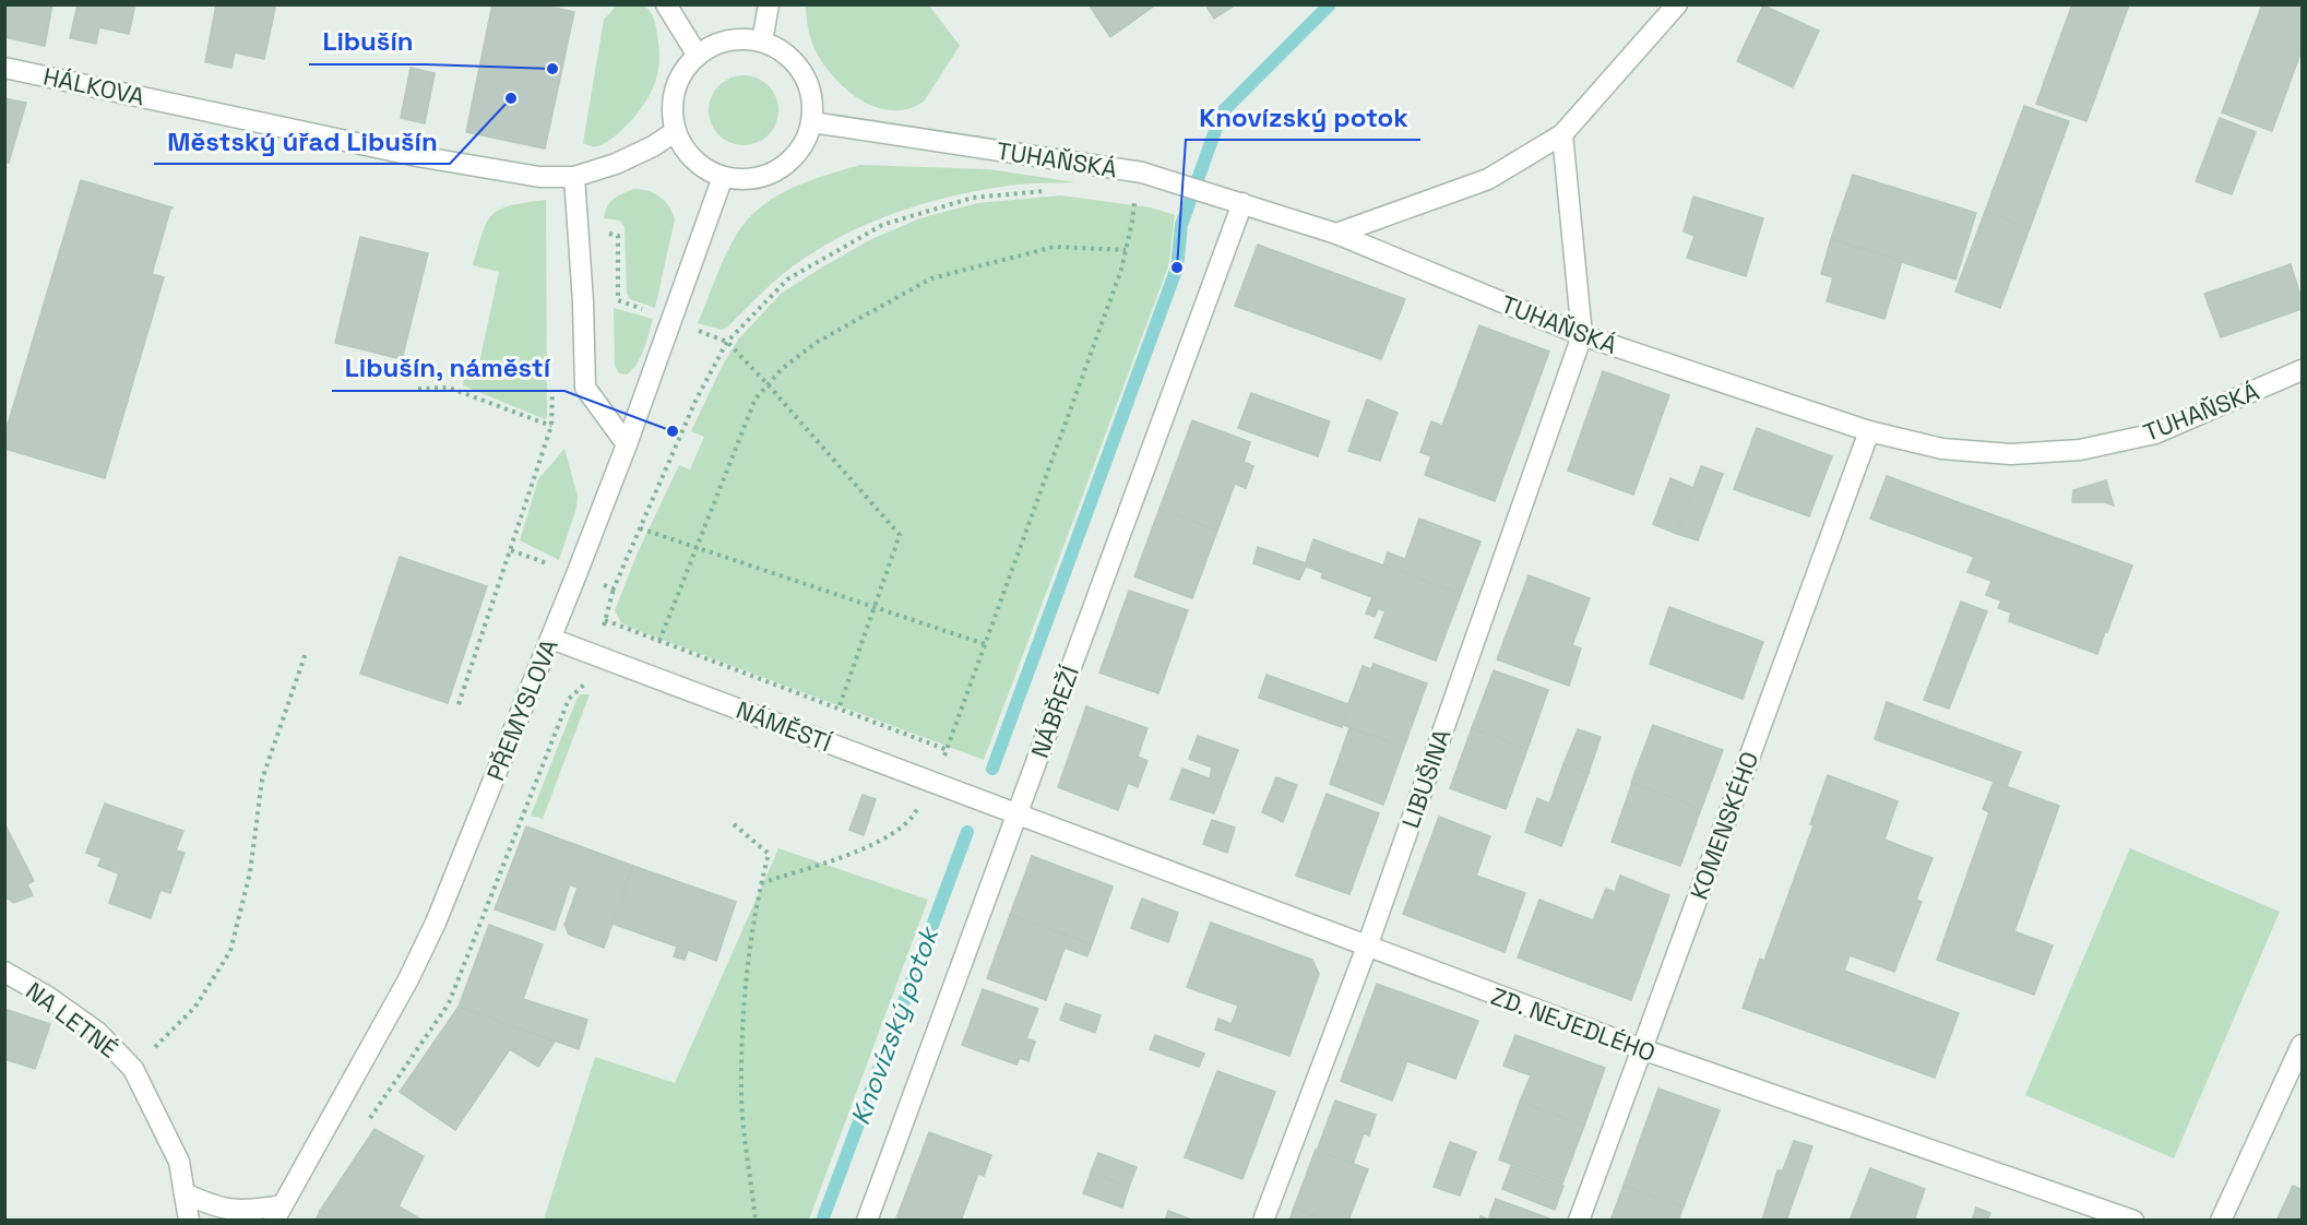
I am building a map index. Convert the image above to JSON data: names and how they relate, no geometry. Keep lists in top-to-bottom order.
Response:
{
  "streets": {
    "street": [
      "HÁLKOVA",
      "TUHAŇSKÁ",
      "PŘEMYSLOVA",
      "NÁBŘEŽÍ",
      "NÁMĚSTÍ",
      "LIBUŠINA",
      "KOMENSKÉHO",
      "NA LETNÉ",
      "ZD. NEJEDLÉHO"
    ]
  },
  "crossings": [
    ["HÁLKOVA", "TUHAŇSKÁ"],
    ["HÁLKOVA", "PŘEMYSLOVA"],
    ["TUHAŇSKÁ", "PŘEMYSLOVA"],
    ["TUHAŇSKÁ", "NÁBŘEŽÍ"],
    ["TUHAŇSKÁ", "LIBUŠINA"],
    ["TUHAŇSKÁ", "KOMENSKÉHO"],
    ["PŘEMYSLOVA", "NÁMĚSTÍ"],
    ["NÁBŘEŽÍ", "NÁMĚSTÍ"],
    ["NÁBŘEŽÍ", "ZD. NEJEDLÉHO"],
    ["NÁMĚSTÍ", "ZD. NEJEDLÉHO"],
    ["LIBUŠINA", "ZD. NEJEDLÉHO"],
    ["KOMENSKÉHO", "ZD. NEJEDLÉHO"]
  ],
  "water": ["Knovízský potok"],
  "places": [
    "Libušín",
    "Městský úřad Libušín",
    "Knovízský potok",
    "Libušín, náměstí"
  ]
}
